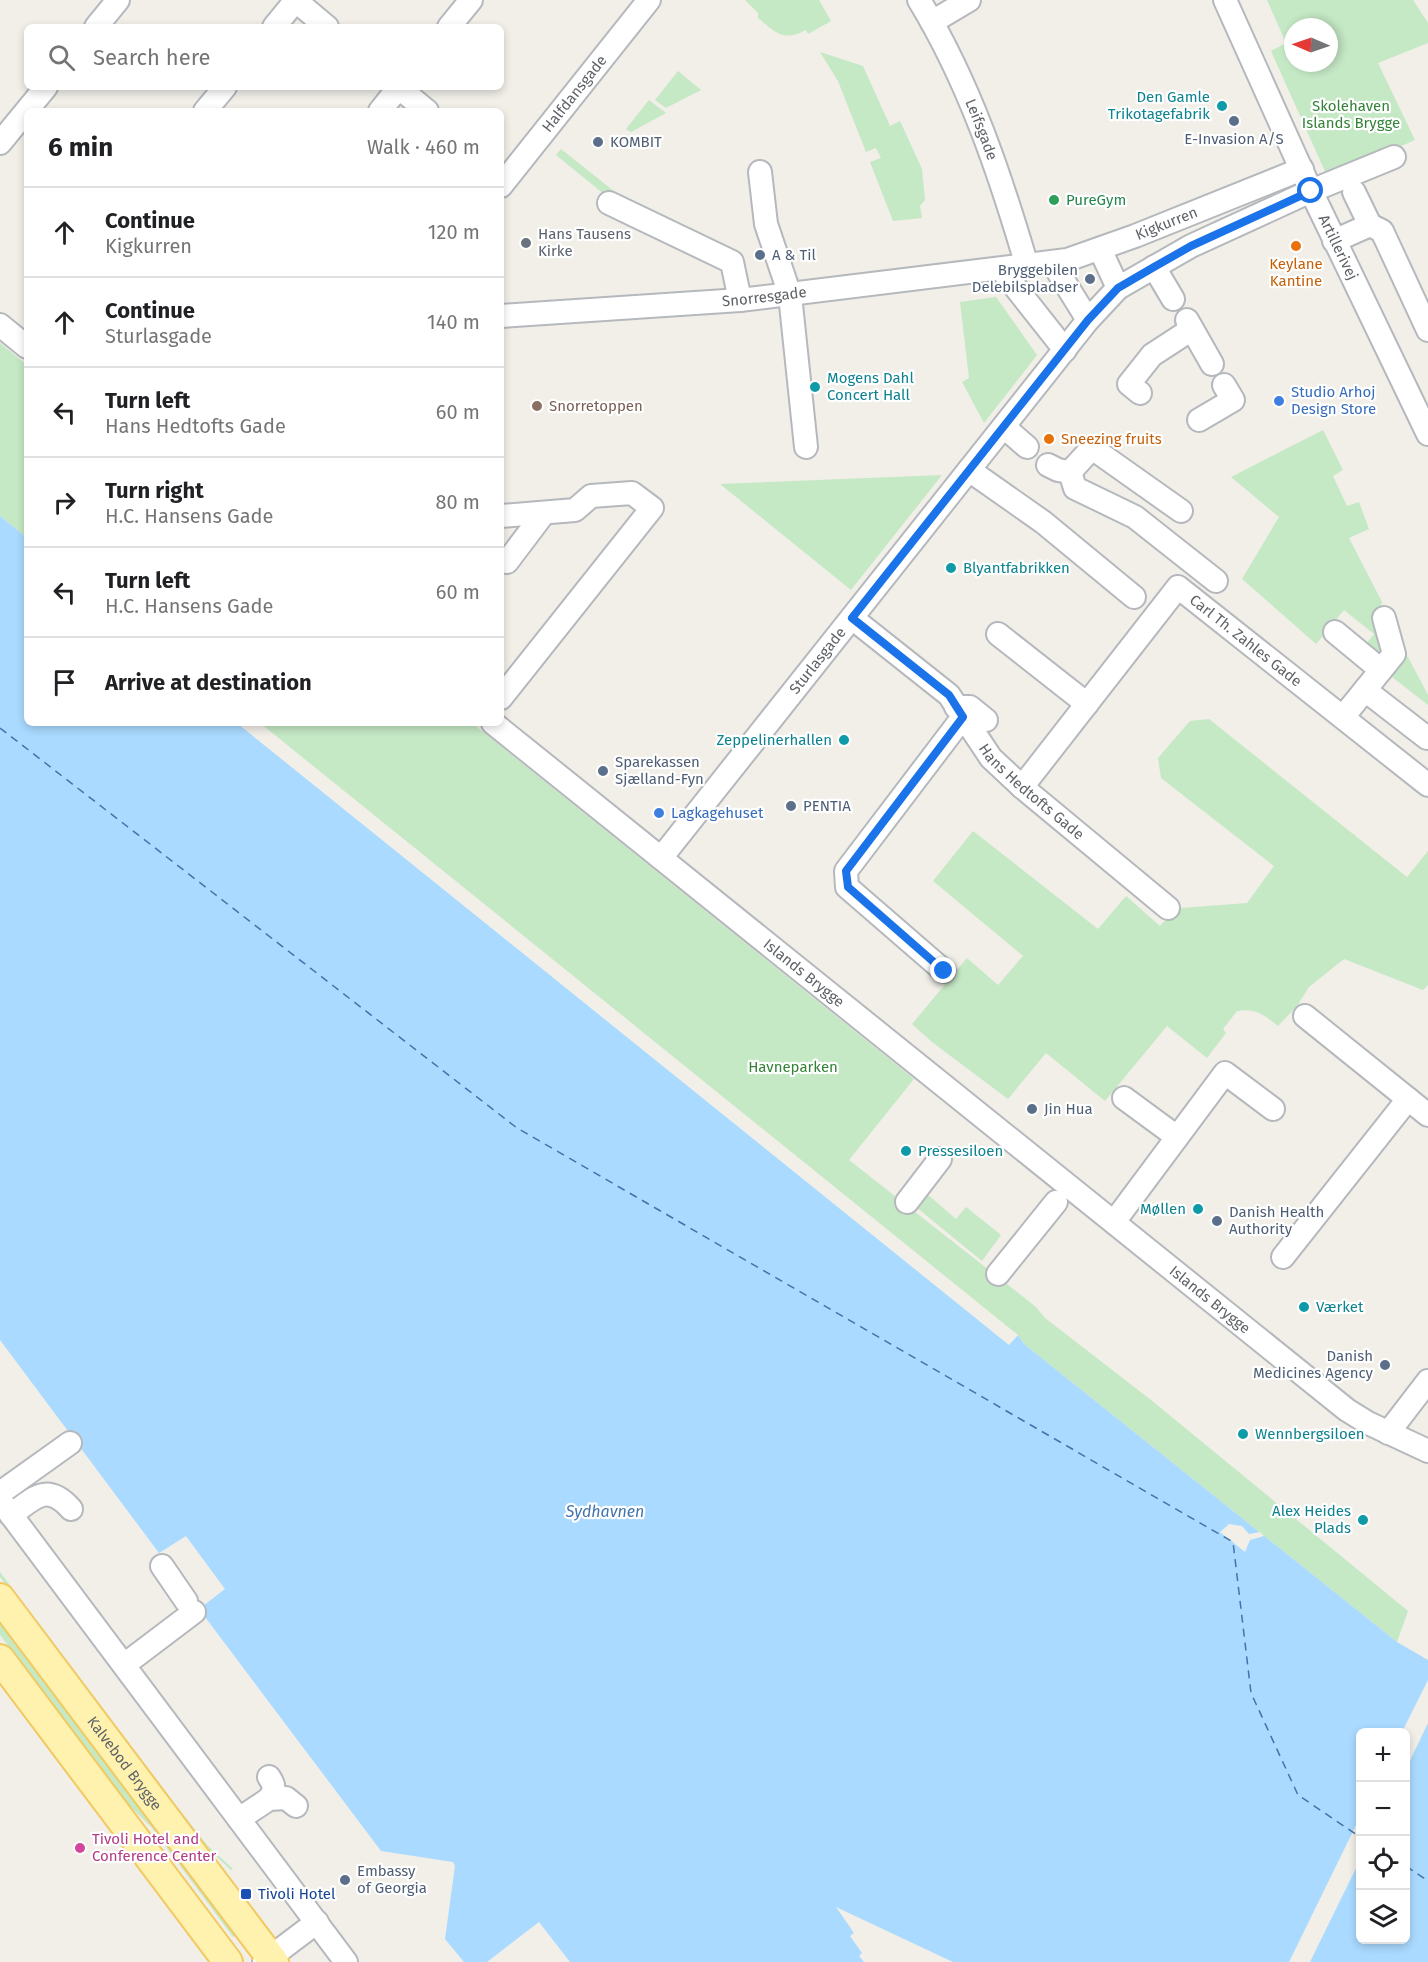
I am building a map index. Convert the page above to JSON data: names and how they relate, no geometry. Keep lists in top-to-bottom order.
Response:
{
  "streets": {
    "main road": ["Kalvebod Brygge"],
    "street": [
      "Halfdansgade",
      "Leifsgade",
      "Kigkurren",
      "Artillerivej",
      "Snorresgade",
      "Carl Th. Zahles Gade",
      "Sturlasgade",
      "Hans Hedtofts Gade",
      "Islands Brygge"
    ]
  },
  "crossings": [
    ["Leifsgade", "Kigkurren"],
    ["Leifsgade", "Snorresgade"],
    ["Kigkurren", "Artillerivej"],
    ["Kigkurren", "Snorresgade"],
    ["Kigkurren", "Sturlasgade"],
    ["Carl Th. Zahles Gade", "Hans Hedtofts Gade"],
    ["Sturlasgade", "Hans Hedtofts Gade"],
    ["Sturlasgade", "Islands Brygge"]
  ],
  "water": ["Sydhavnen"],
  "parks": ["Skolehaven Islands Brygge", "Havneparken"],
  "places": {
    "other": [
      "Den Gamle Trikotagefabrik",
      "E-Invasion A/S",
      "KOMBIT",
      "PureGym",
      "Hans Tausens Kirke",
      "Keylane Kantine",
      "A & Til",
      "Bryggebilen Delebilspladser",
      "Mogens Dahl Concert Hall",
      "Studio Arhoj Design Store",
      "Snorretoppen",
      "Sneezing fruits",
      "Blyantfabrikken",
      "Zeppelinerhallen",
      "Sparekassen Sjælland-Fyn",
      "PENTIA",
      "Lagkagehuset",
      "Jin Hua",
      "Pressesiloen",
      "Møllen",
      "Danish Health Authority",
      "Værket",
      "Danish Medicines Agency",
      "Wennbergsiloen",
      "Alex Heides Plads",
      "Tivoli Hotel and Conference Center",
      "Embassy of Georgia"
    ],
    "transit": ["Tivoli Hotel"]
  },
  "north": "left",
  "page": {
    "search": "Search here",
    "heading": ["6 min", "Walk · 460 m"],
    "list": [
      ["Continue", "Kigkurren", "120 m"],
      ["Continue", "Sturlasgade", "140 m"],
      ["Turn left", "Hans Hedtofts Gade", "60 m"],
      ["Turn right", "H.C. Hansens Gade", "80 m"],
      ["Turn left", "H.C. Hansens Gade", "60 m"],
      "Arrive at destination"
    ],
    "map_buttons": ["+", "−"]
  }
}
